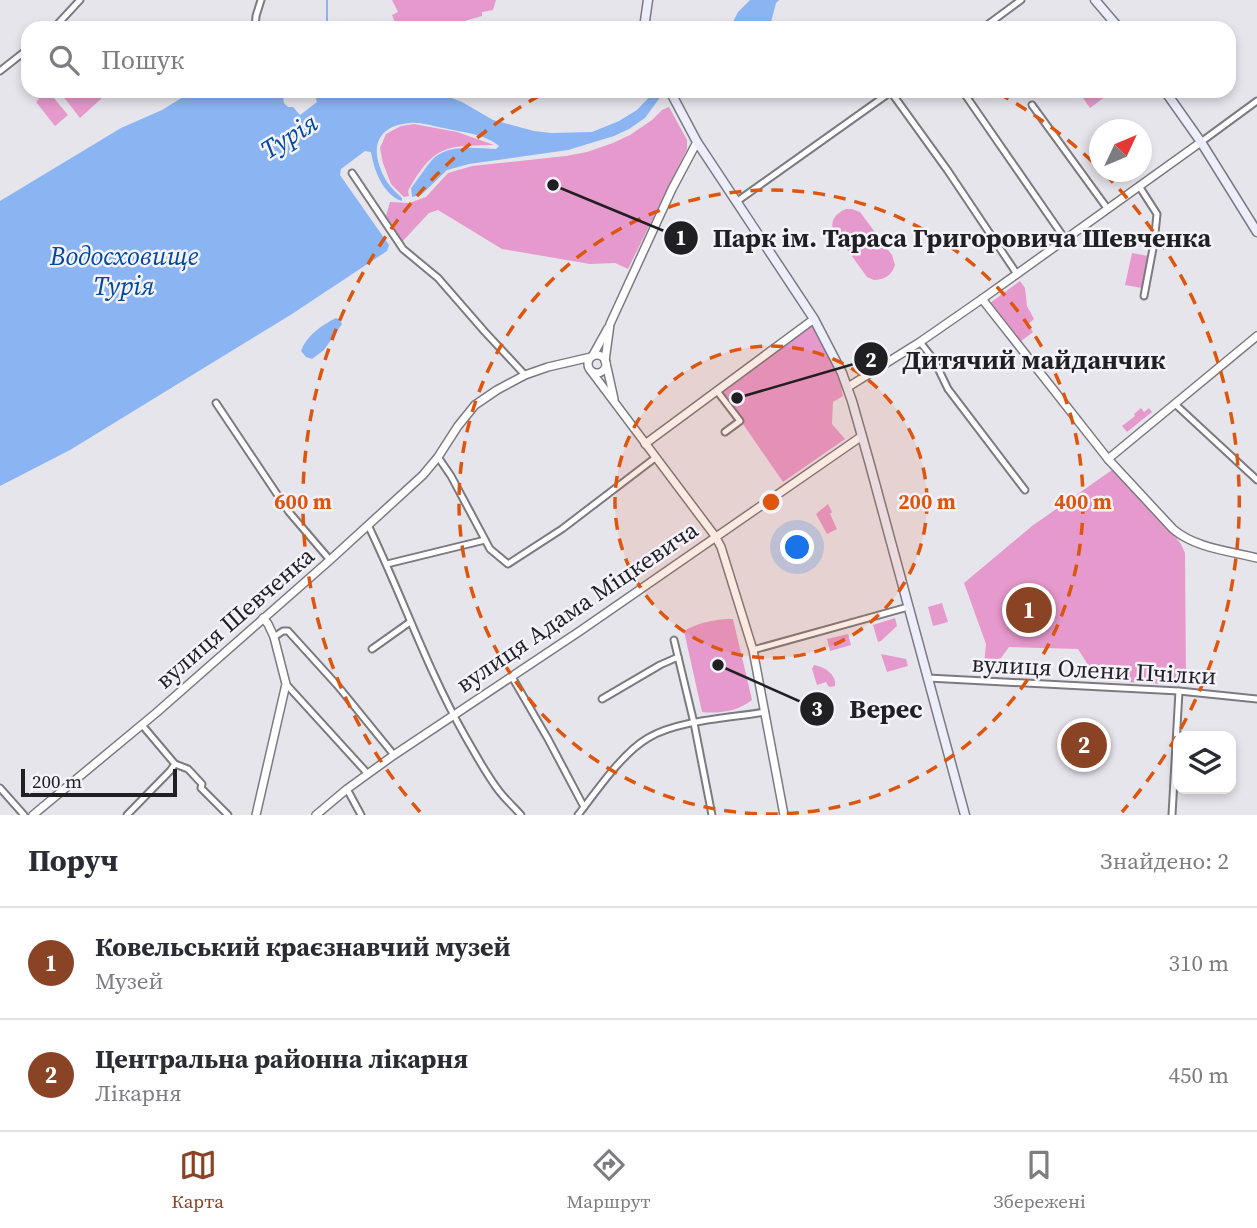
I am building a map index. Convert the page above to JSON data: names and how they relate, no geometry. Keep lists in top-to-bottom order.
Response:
{
  "streets": {
    "street": ["вулиця Адама Міцкевича", "вулиця Шевченка", "вулиця Олени Пчілки"]
  },
  "water": ["Турія", "Водосховище Турія"],
  "places": ["Парк ім. Тараса Григоровича Шевченка", "Дитячий майданчик", "Верес"],
  "scale_bar": "200 m",
  "north": "top right",
  "page": {
    "search": "Пошук",
    "pins": ["1", "2"],
    "scale": "200 m",
    "heading": ["Поруч", "Знайдено: 2"],
    "list": [
      {
        "mark": "1",
        "name": "Ковельський краєзнавчий музей",
        "note": "Музей",
        "value": "310 m"
      },
      {
        "mark": "2",
        "name": "Центральна районна лікарня",
        "note": "Лікарня",
        "value": "450 m"
      }
    ],
    "nav": ["Карта", "Маршрут", "Збережені"]
  },
  "rings": ["200 m", "400 m", "600 m"]
}
